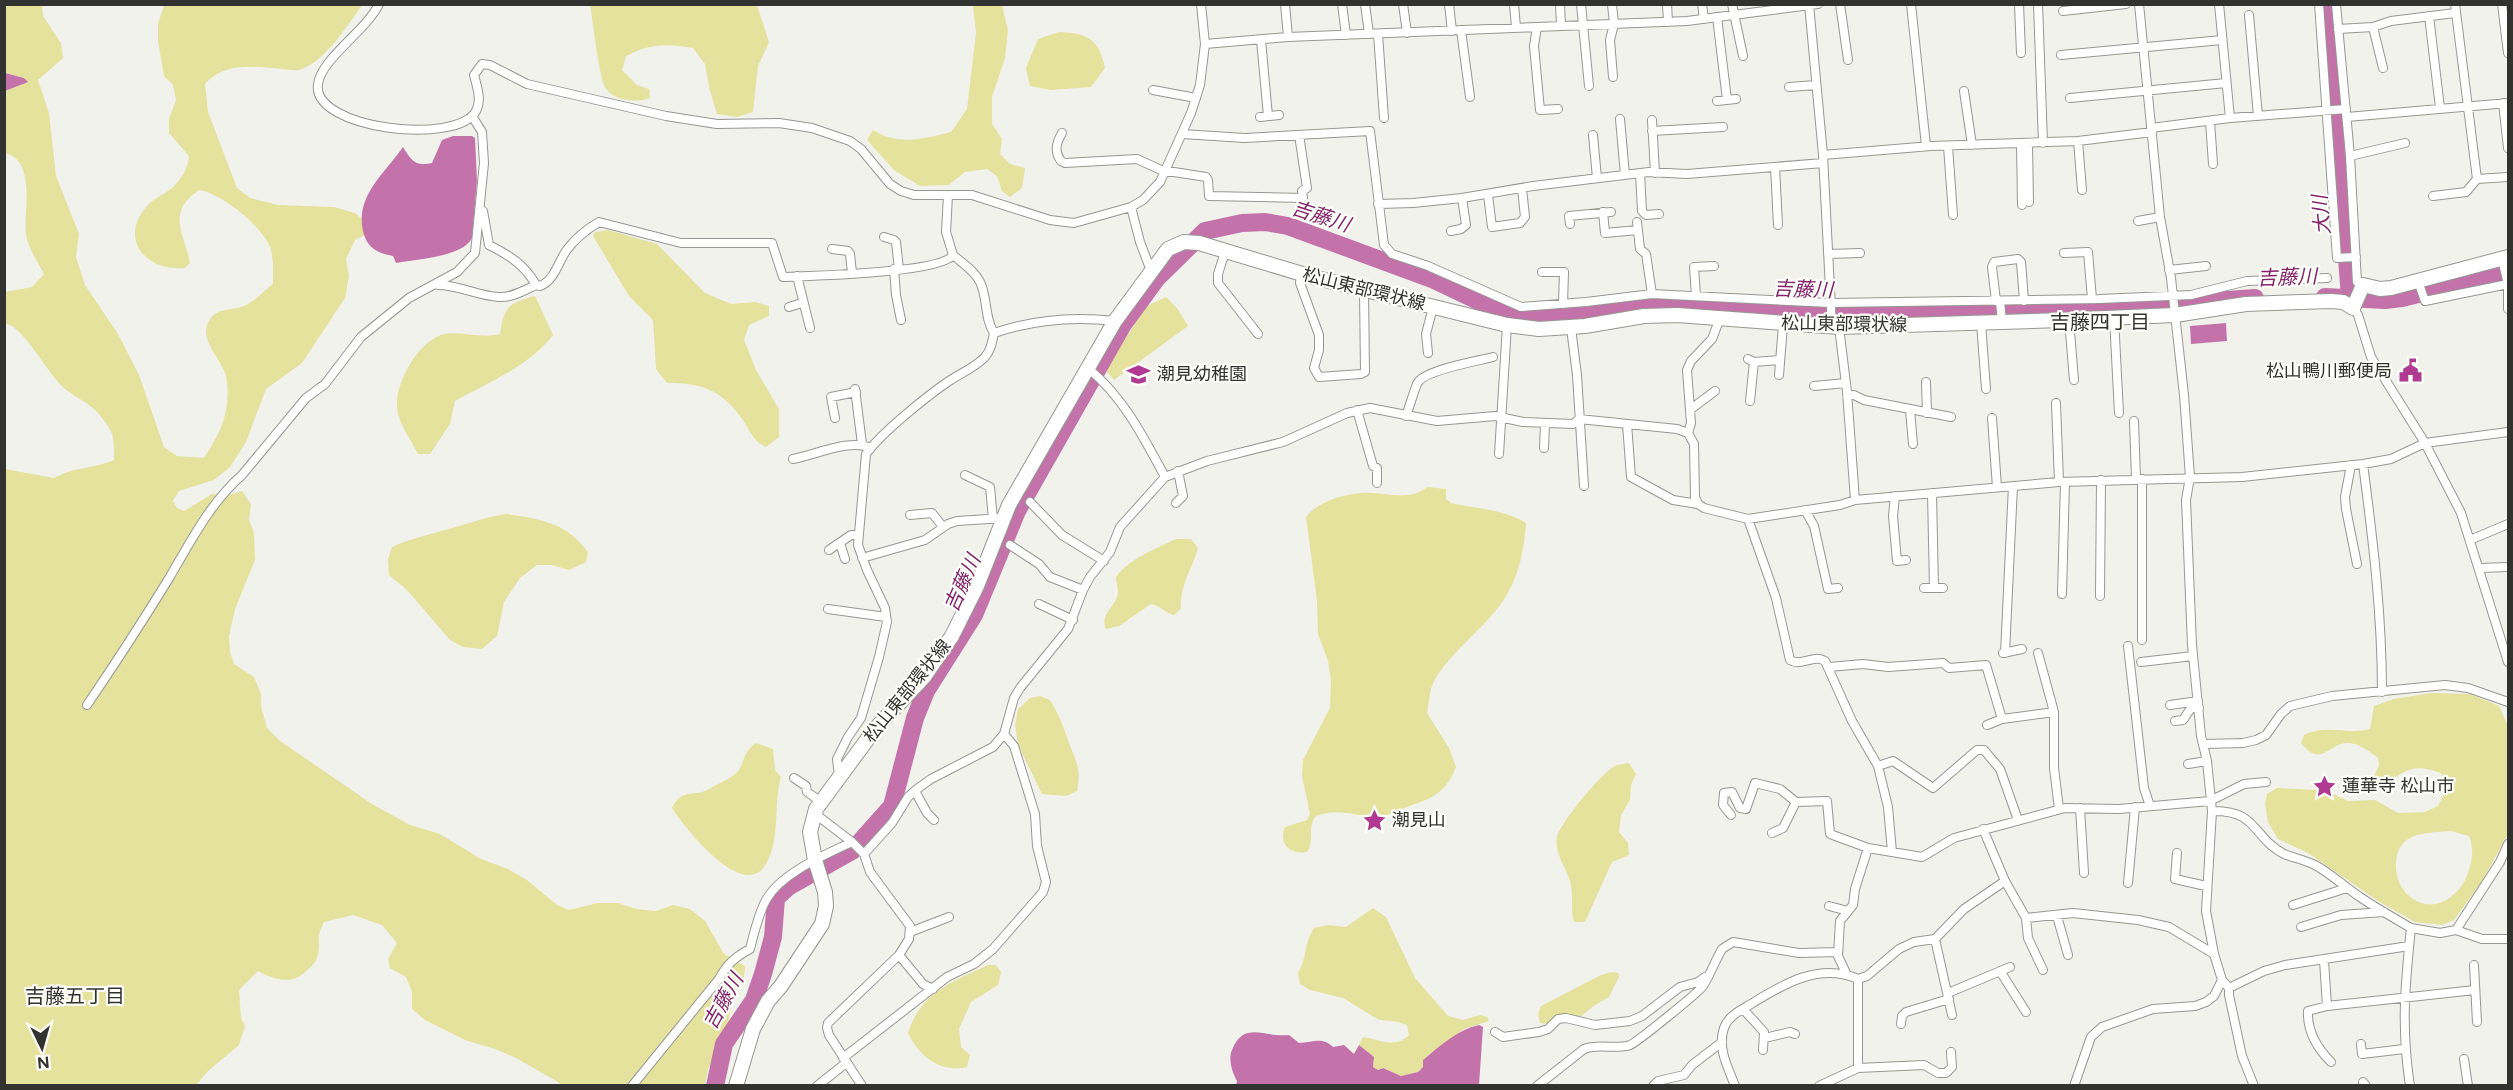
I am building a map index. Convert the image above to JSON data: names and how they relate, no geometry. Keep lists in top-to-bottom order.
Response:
{
  "streets": {
    "main road": ["松山東部環状線"]
  },
  "districts": ["吉藤四丁目", "吉藤五丁目"],
  "water": ["大川", "吉藤川"],
  "places": {
    "public building": ["松山鴨川郵便局"],
    "school or university": ["潮見幼稚園"],
    "place": ["蓮華寺 松山市", "潮見山"]
  },
  "north": "bottom"
}
